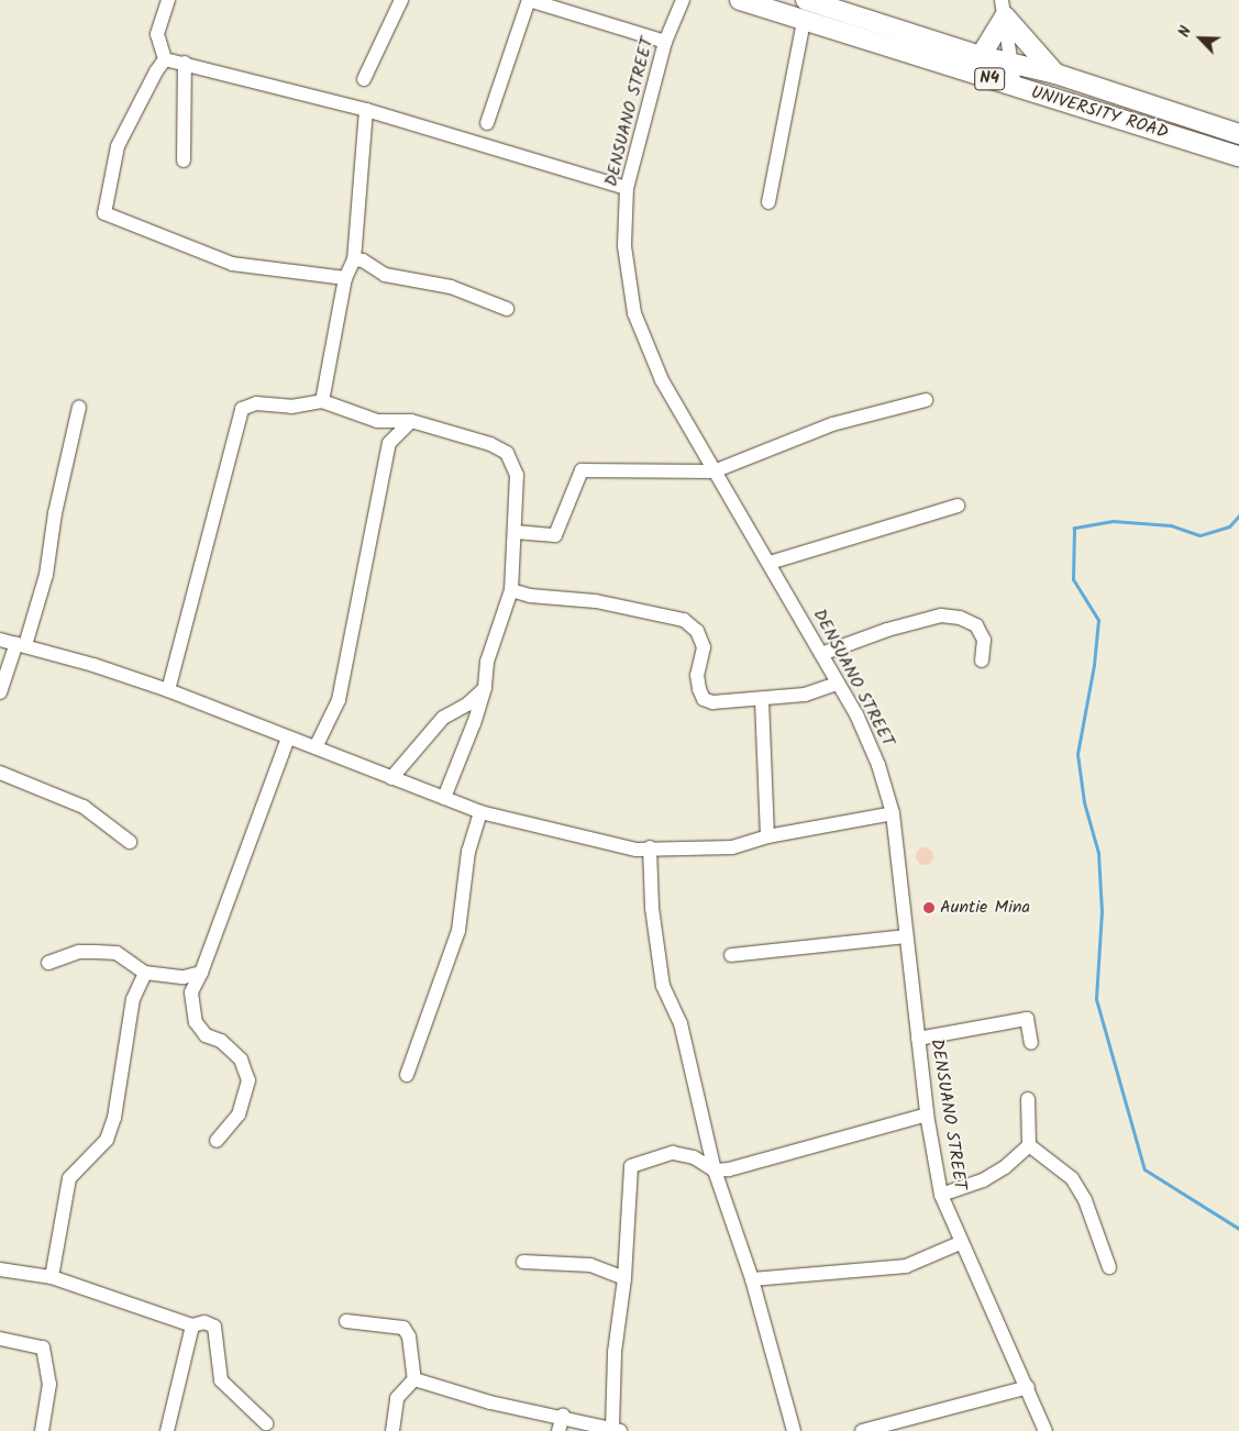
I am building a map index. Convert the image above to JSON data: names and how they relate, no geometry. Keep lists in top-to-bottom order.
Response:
{
  "streets": {
    "highway": ["N4", "UNIVERSITY ROAD"],
    "street": ["DENSUANO STREET"]
  },
  "places": ["Auntie Mina"],
  "north": "top left"
}
